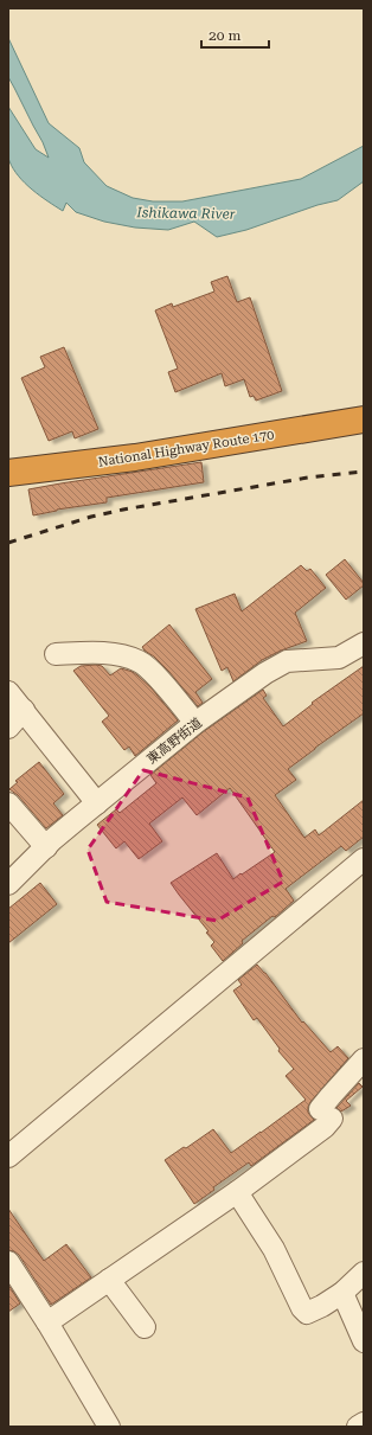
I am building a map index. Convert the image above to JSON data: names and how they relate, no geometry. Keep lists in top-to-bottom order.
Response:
{
  "streets": {
    "highway": ["National Highway Route 170"],
    "street": ["東高野街道"]
  },
  "water": ["Ishikawa River"],
  "scale_bar": "20 m"
}
